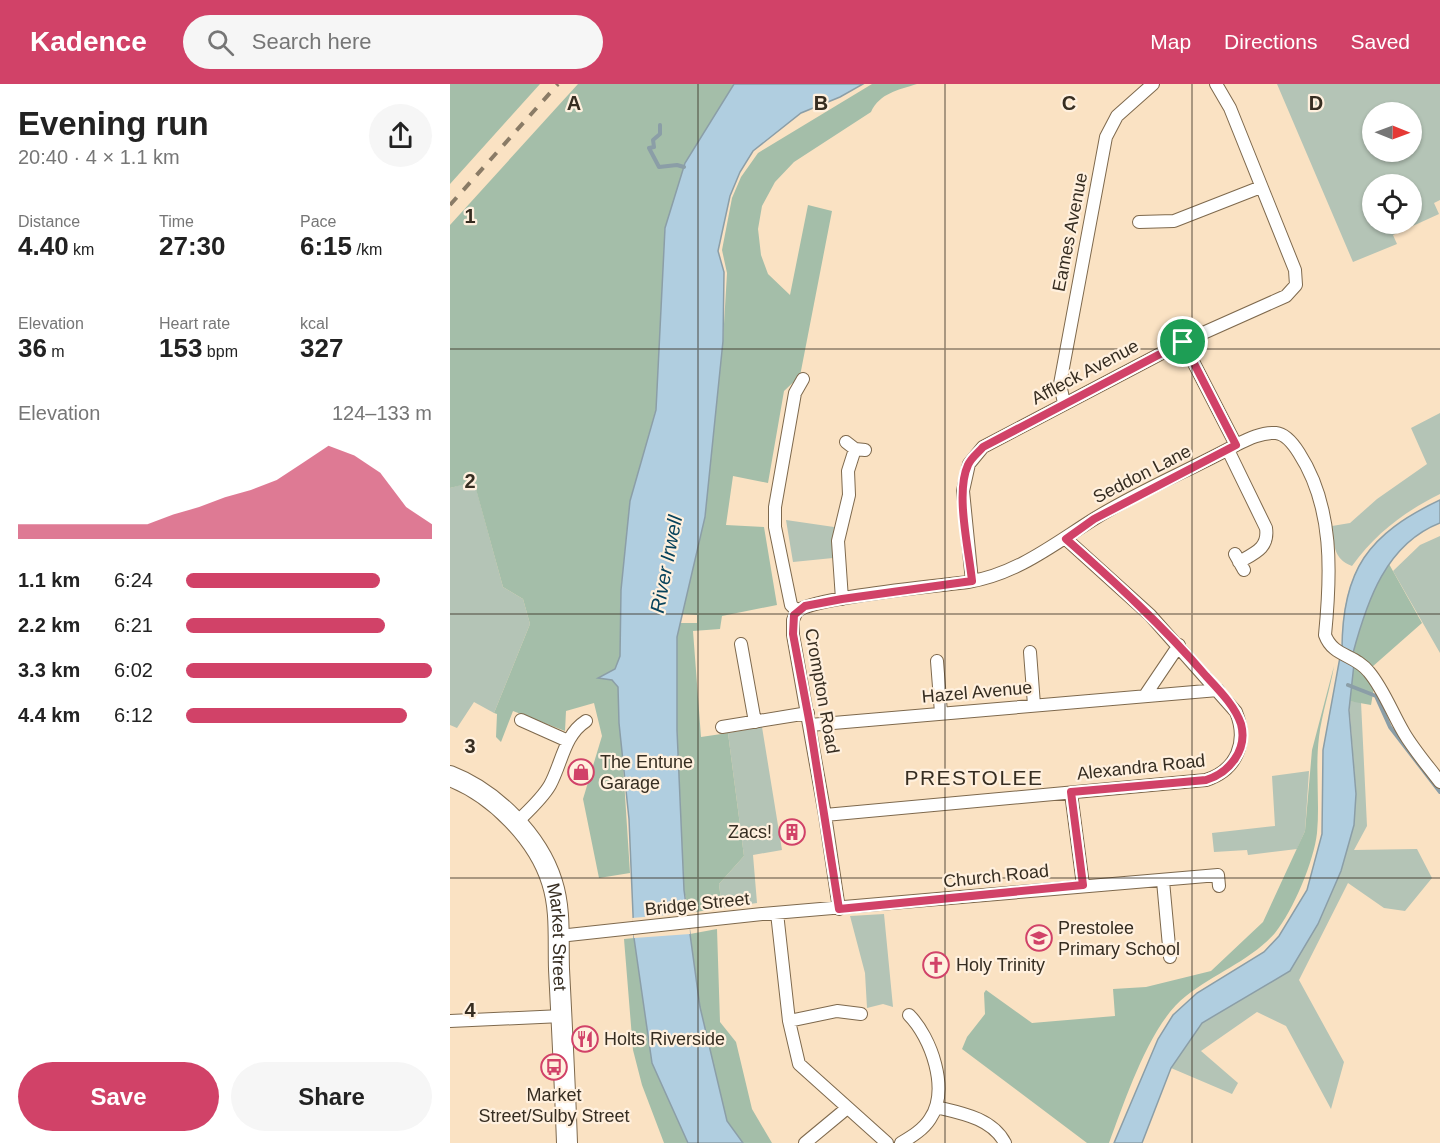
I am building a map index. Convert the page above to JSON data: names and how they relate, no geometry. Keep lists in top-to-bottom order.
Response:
{
  "streets": {
    "main road": ["Market Street"],
    "street": [
      "Eames Avenue",
      "Affleck Avenue",
      "Seddon Lane",
      "Crompton Road",
      "Hazel Avenue",
      "Alexandra Road",
      "Church Road",
      "Bridge Street"
    ]
  },
  "crossings": [
    ["Eames Avenue", "Affleck Avenue"],
    ["Affleck Avenue", "Seddon Lane"],
    ["Seddon Lane", "Crompton Road"],
    ["Seddon Lane", "Alexandra Road"],
    ["Crompton Road", "Hazel Avenue"],
    ["Crompton Road", "Alexandra Road"],
    ["Crompton Road", "Church Road"],
    ["Crompton Road", "Bridge Street"],
    ["Hazel Avenue", "Alexandra Road"],
    ["Church Road", "Bridge Street"],
    ["Bridge Street", "Market Street"]
  ],
  "districts": ["PRESTOLEE"],
  "water": ["River Irwell"],
  "places": {
    "shop": ["The Entune Garage"],
    "building": ["Zacs!"],
    "school or university": ["Prestolee Primary School"],
    "church": ["Holy Trinity"],
    "restaurant": ["Holts Riverside"],
    "bus stop": ["Market Street/Sulby Street"]
  },
  "north": "right",
  "page": {
    "header": "Kadence",
    "search": "Search here",
    "nav": ["Map", "Directions", "Saved"],
    "heading": ["Evening run", "20:40 · 4 × 1.1 km"],
    "stats": [
      ["Distance", "4.40 km"],
      ["Time", "27:30"],
      ["Pace", "6:15 /km"],
      ["Elevation", "36 m"],
      ["Heart rate", "153 bpm"],
      ["kcal", "327"]
    ],
    "chart": ["Elevation", "124–133 m"],
    "list": [
      {
        "name": "1.1 km",
        "note": "6:24"
      },
      {
        "name": "2.2 km",
        "note": "6:21"
      },
      {
        "name": "3.3 km",
        "note": "6:02"
      },
      {
        "name": "4.4 km",
        "note": "6:12"
      }
    ],
    "buttons": ["Save", "Share"]
  },
  "grid": {
    "columns": [
      "A",
      "B",
      "C",
      "D"
    ],
    "rows": [
      "1",
      "2",
      "3",
      "4"
    ]
  }
}
